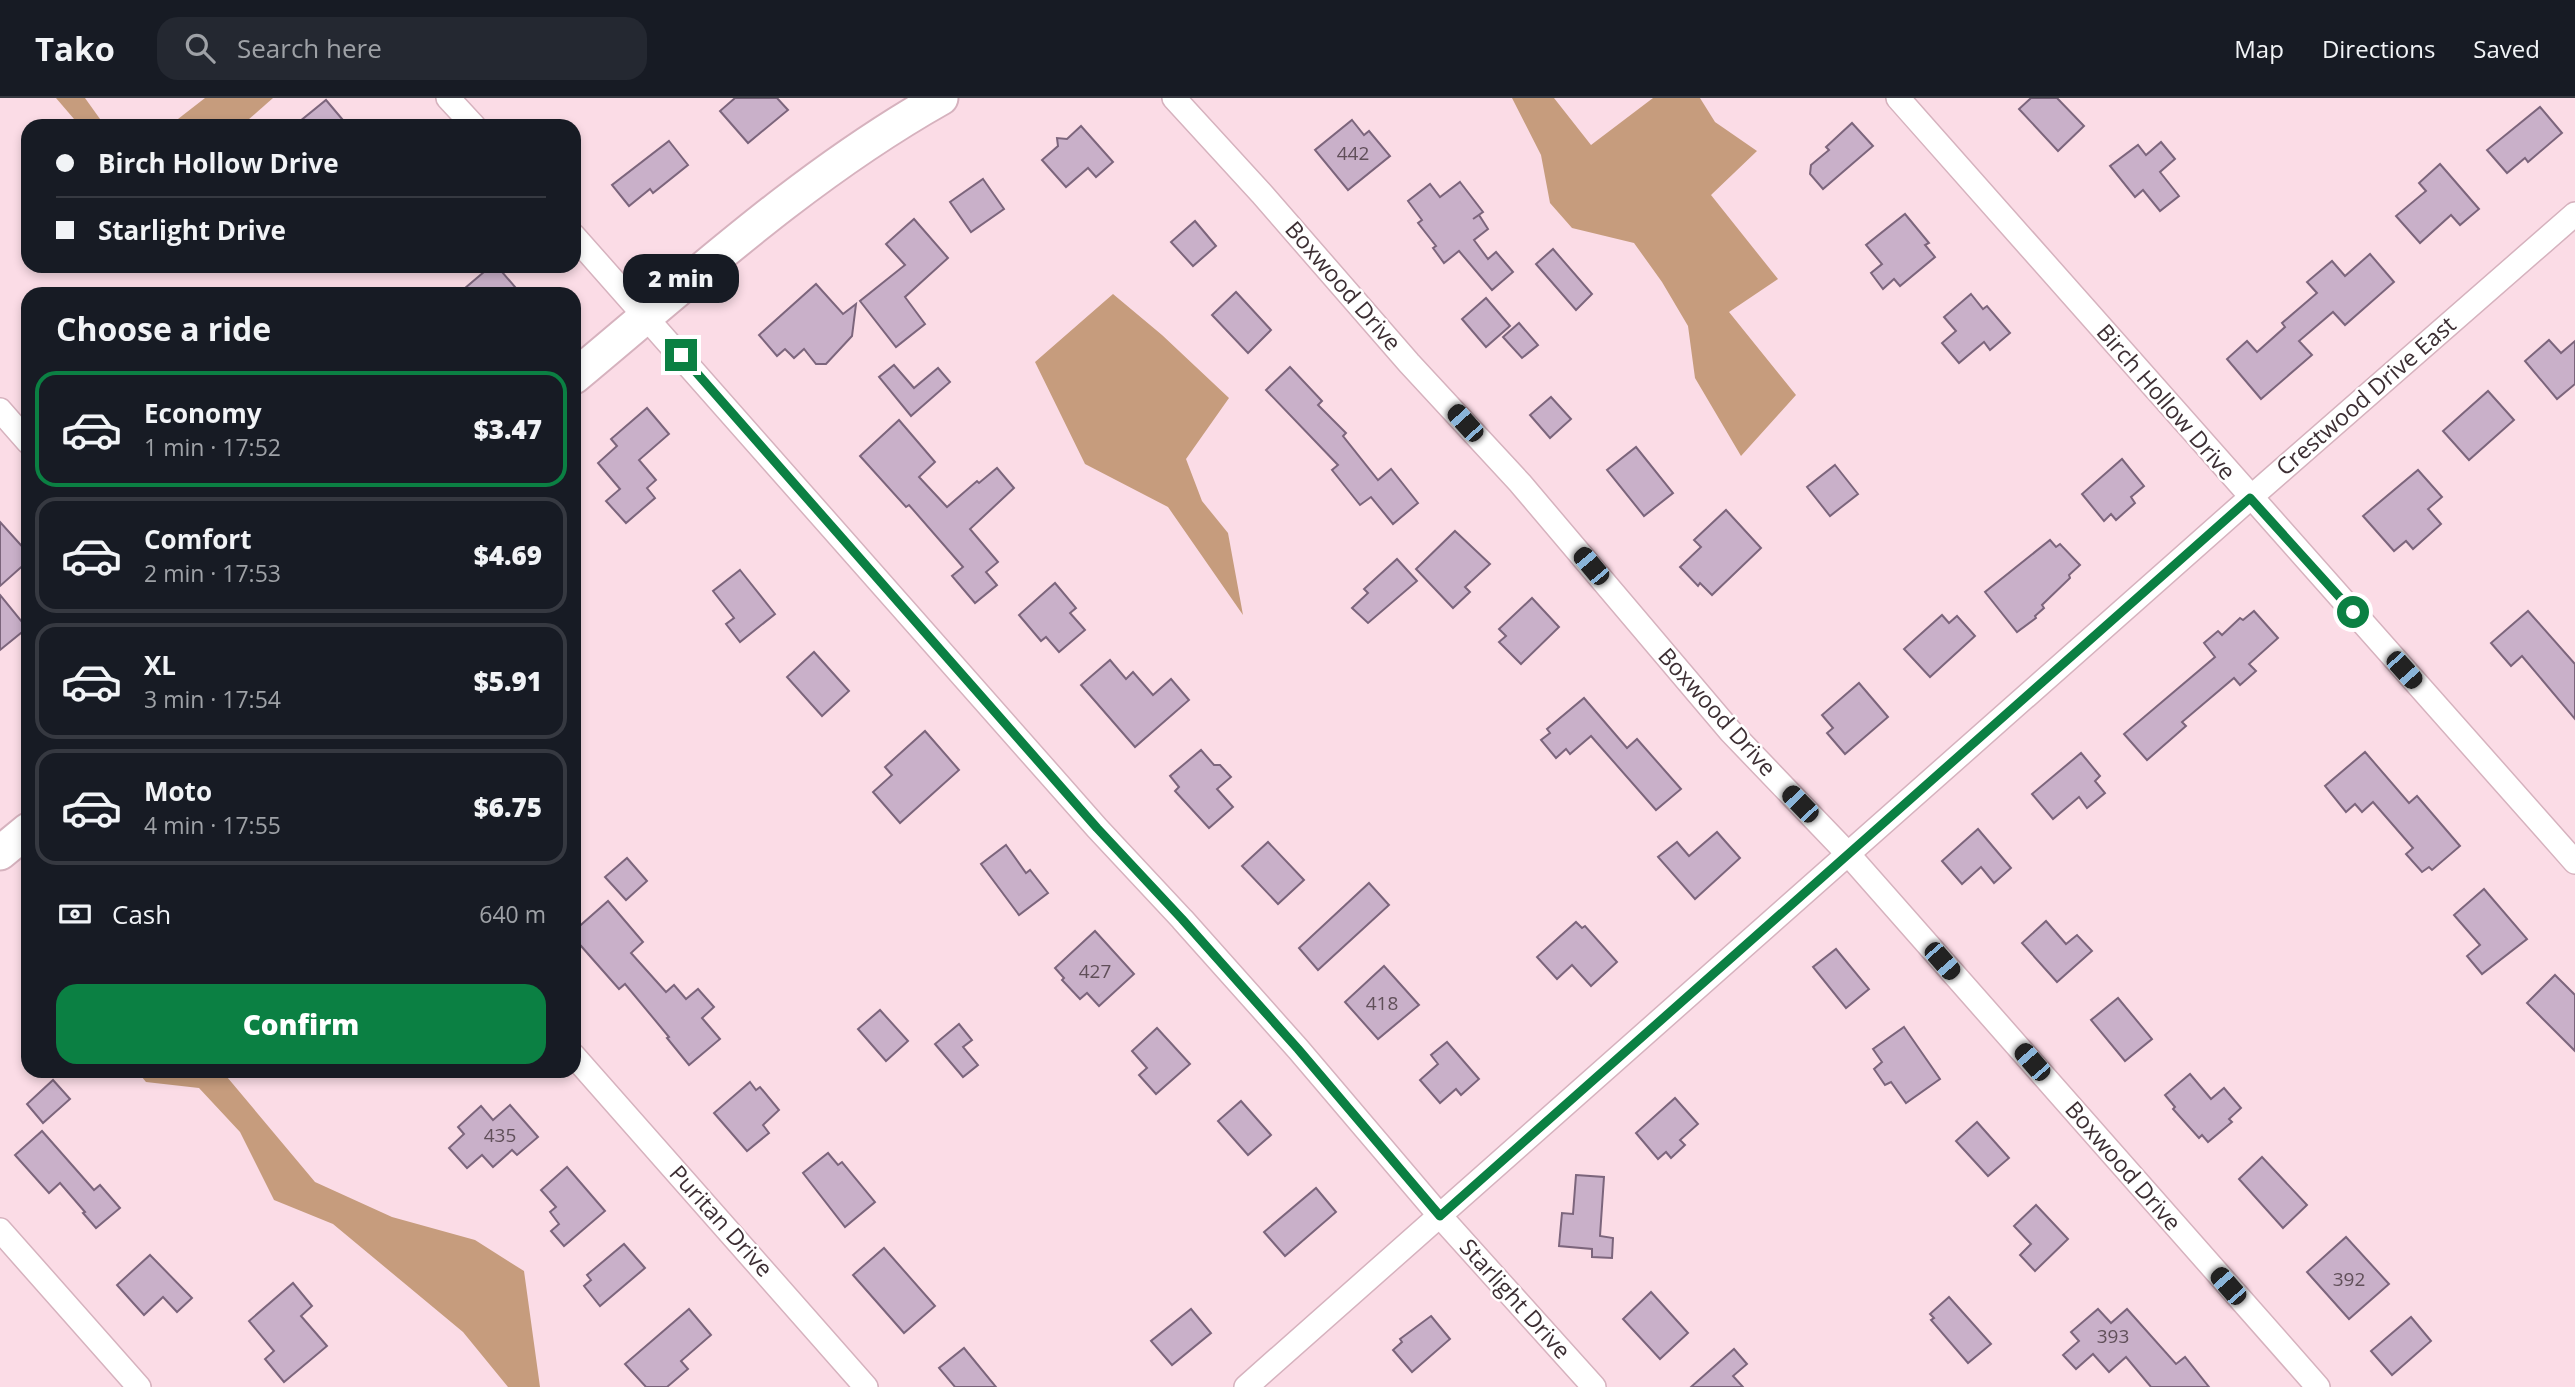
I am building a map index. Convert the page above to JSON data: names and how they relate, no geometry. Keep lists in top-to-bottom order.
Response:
{
  "streets": {
    "street": [
      "Boxwood Drive",
      "Crestwood Drive East",
      "Birch Hollow Drive",
      "Puritan Drive",
      "Starlight Drive"
    ]
  },
  "crossings": [
    ["Boxwood Drive", "Crestwood Drive East"],
    ["Crestwood Drive East", "Birch Hollow Drive"],
    ["Crestwood Drive East", "Starlight Drive"]
  ],
  "house_numbers": [
    "442",
    "427",
    "418",
    "435",
    "392",
    "393"
  ],
  "page": {
    "header": "Tako",
    "search": "Search here",
    "nav": ["Map", "Directions", "Saved"],
    "banner": ["Birch Hollow Drive", "Starlight Drive"],
    "bubble": "2 min",
    "heading": "Choose a ride",
    "list": [
      {
        "name": "Economy",
        "note": "1 min · 17:52",
        "value": "$3.47"
      },
      {
        "name": "Comfort",
        "note": "2 min · 17:53",
        "value": "$4.69"
      },
      {
        "name": "XL",
        "note": "3 min · 17:54",
        "value": "$5.91"
      },
      {
        "name": "Moto",
        "note": "4 min · 17:55",
        "value": "$6.75"
      }
    ],
    "pay": ["Cash", "640 m"],
    "buttons": "Confirm"
  }
}
